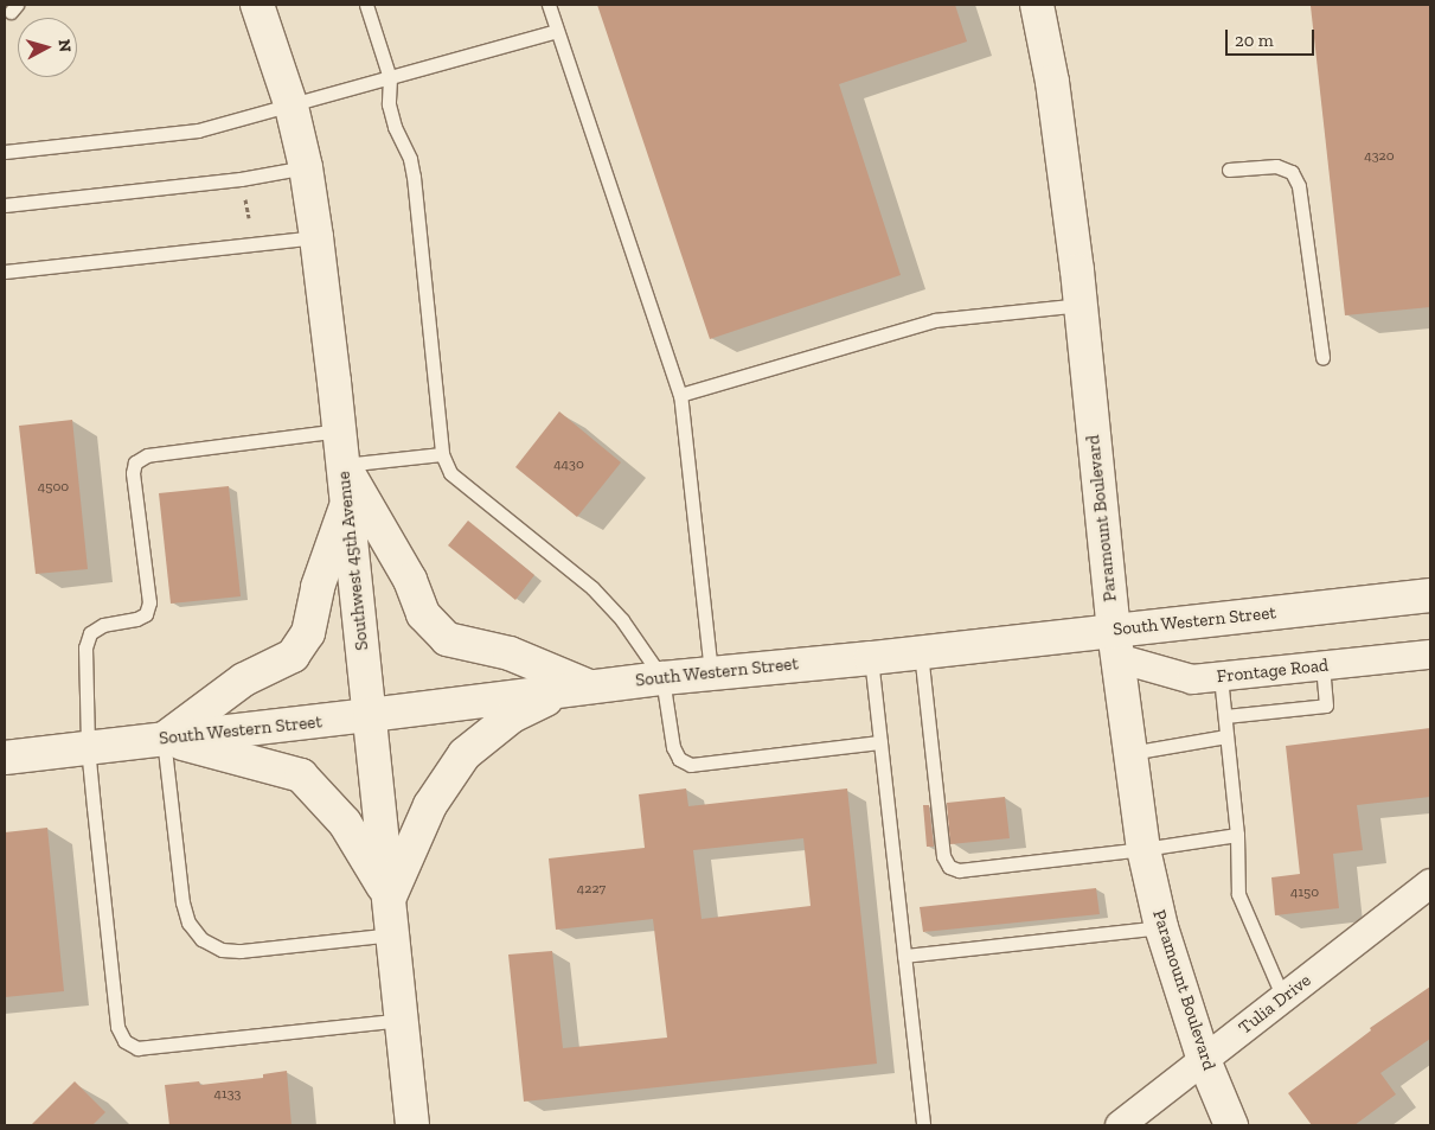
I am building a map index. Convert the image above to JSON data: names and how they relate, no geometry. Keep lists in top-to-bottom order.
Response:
{
  "streets": {
    "main road": ["Paramount Boulevard", "Southwest 45th Avenue", "South Western Street"],
    "street": ["Frontage Road", "Tulia Drive"]
  },
  "crossings": [
    ["Paramount Boulevard", "South Western Street"],
    ["Paramount Boulevard", "Frontage Road"],
    ["Paramount Boulevard", "Tulia Drive"],
    ["Southwest 45th Avenue", "South Western Street"],
    ["South Western Street", "Frontage Road"]
  ],
  "house_numbers": [
    "4320",
    "4430",
    "4500",
    "4227",
    "4150",
    "4133"
  ],
  "scale_bar": "20 m",
  "north": "right"
}
